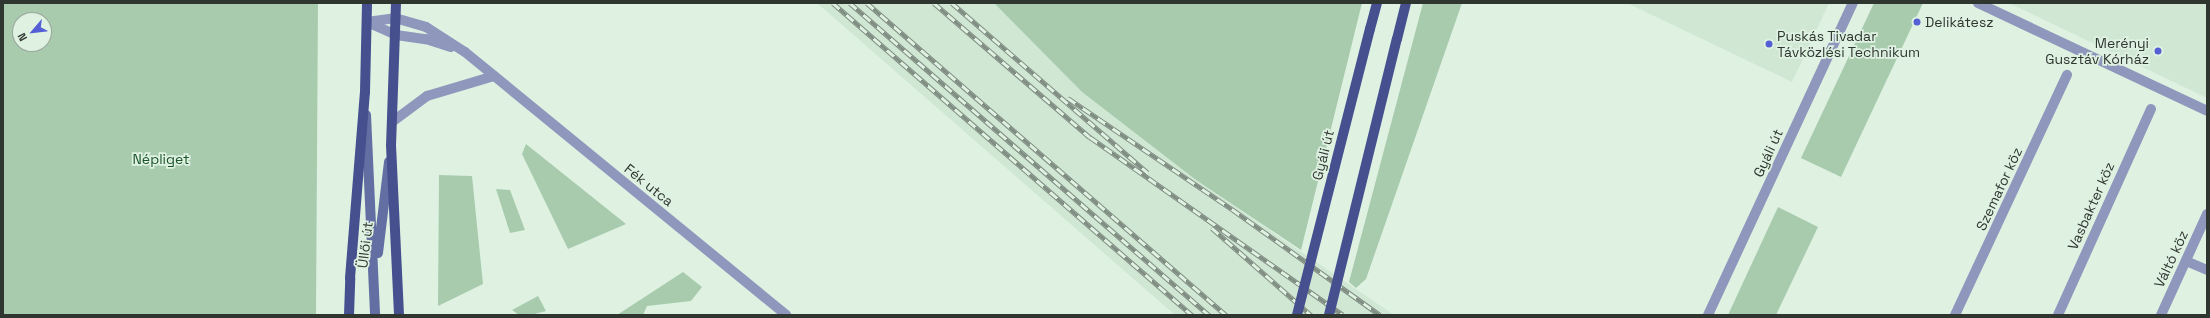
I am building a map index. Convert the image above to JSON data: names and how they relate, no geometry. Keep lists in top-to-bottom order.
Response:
{
  "streets": {
    "main road": ["Gyáli út", "Üllői út"],
    "street": [
      "Fék utca",
      "Szemafor köz",
      "Vasbakter köz",
      "Váltó köz"
    ]
  },
  "crossings": [
    ["Fék utca", "Üllői út"]
  ],
  "parks": ["Népliget"],
  "places": ["Delikátesz", "Puskás Tivadar Távközlési Technikum", "Merényi Gusztáv Kórház"],
  "north": "bottom left"
}
